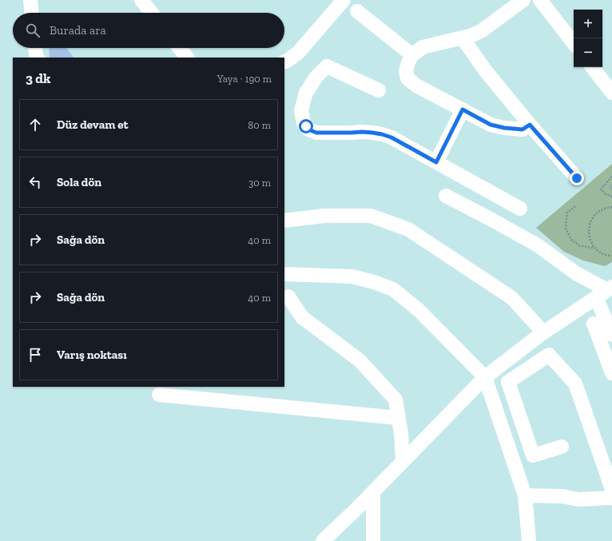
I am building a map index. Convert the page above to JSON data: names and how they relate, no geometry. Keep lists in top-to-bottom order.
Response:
{
  "page": {
    "map_buttons": ["+", "−"],
    "search": "Burada ara",
    "heading": ["3 dk", "Yaya · 190 m"],
    "list": [
      ["Düz devam et", "80 m"],
      ["Sola dön", "30 m"],
      ["Sağa dön", "40 m"],
      ["Sağa dön", "40 m"],
      "Varış noktası"
    ]
  }
}
